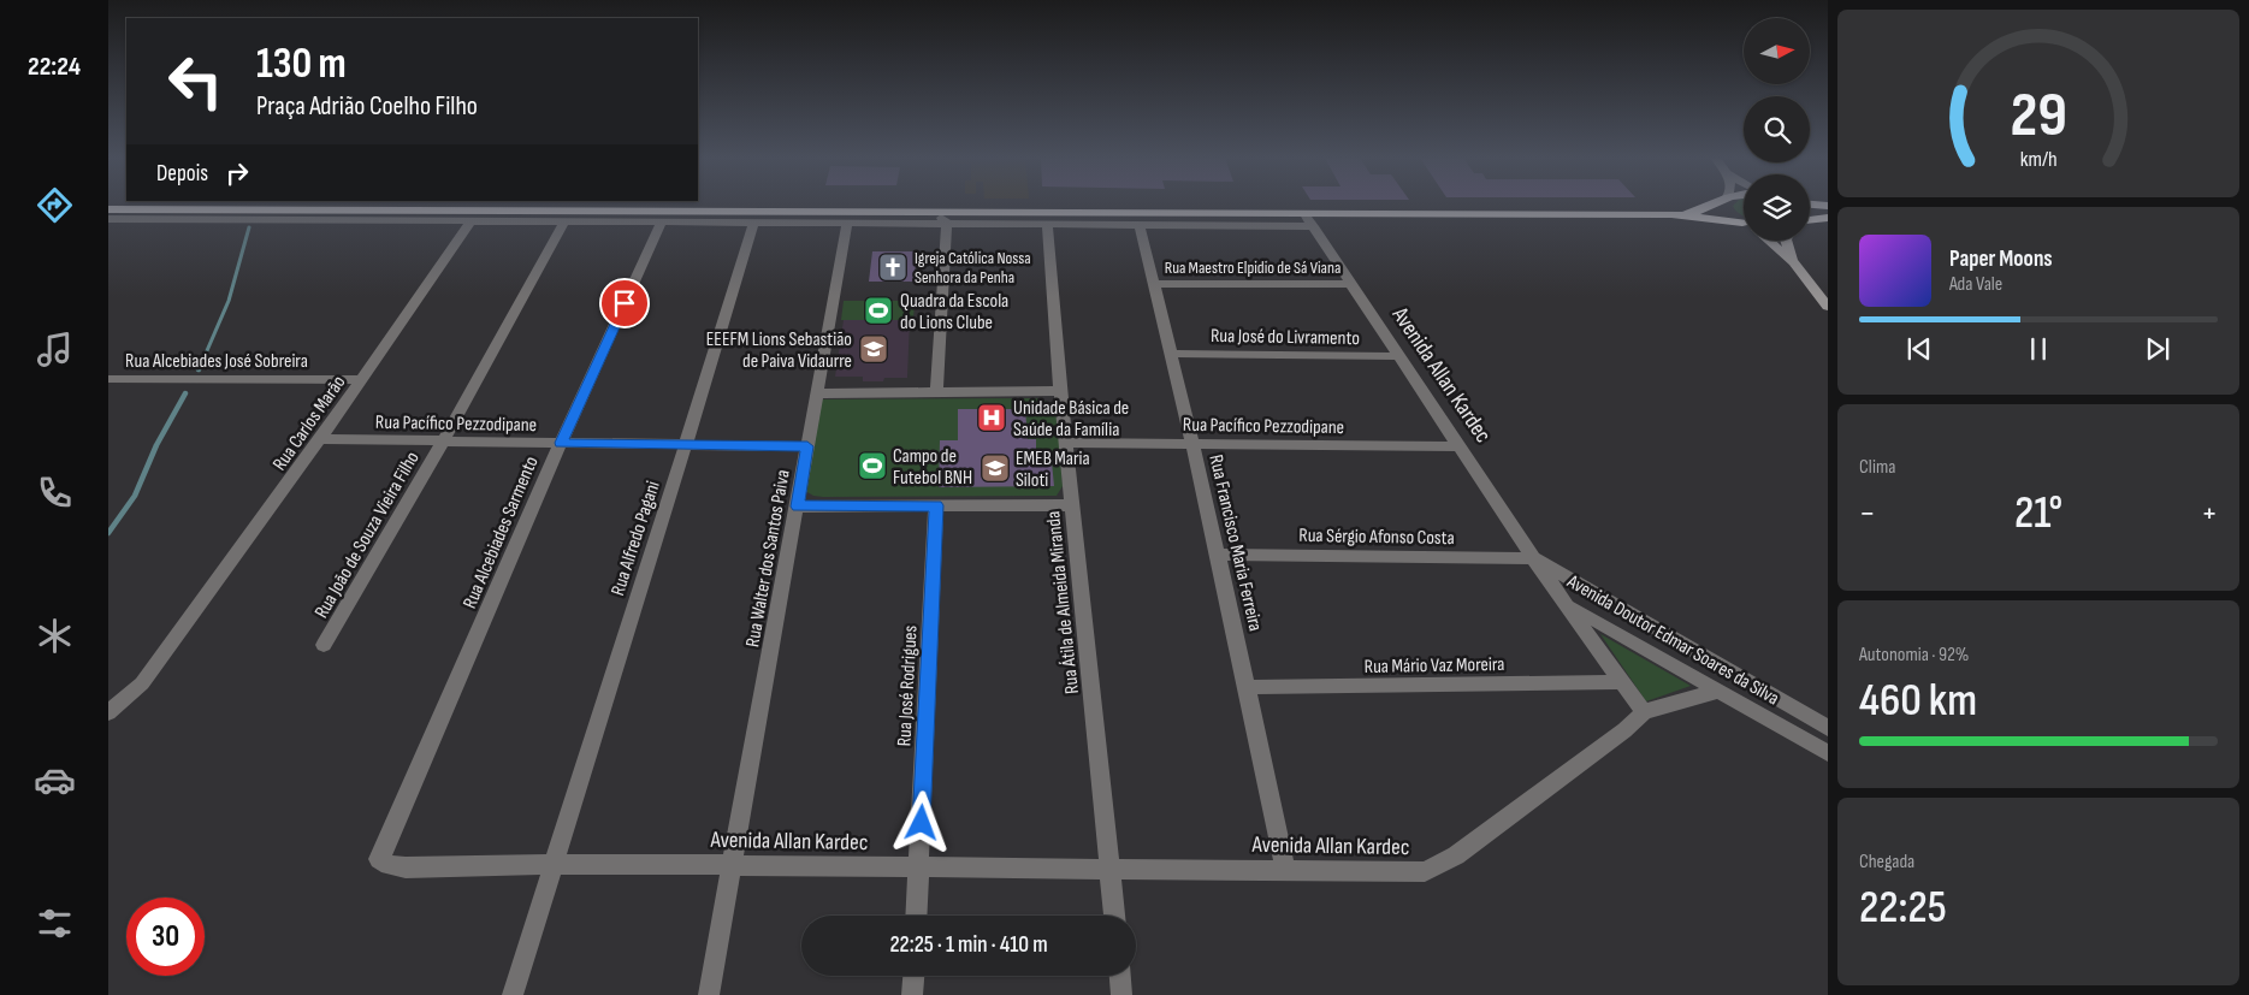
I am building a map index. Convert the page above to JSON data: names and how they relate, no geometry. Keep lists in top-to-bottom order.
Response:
{
  "streets": {
    "street": [
      "Rua Maestro Elpidio de Sá Viana",
      "Rua José do Livramento",
      "Rua Alcebiades José Sobreira",
      "Avenida Allan Kardec",
      "Rua Carlos Marão",
      "Rua Pacífico Pezzodipane",
      "Rua Alcebiades Sarmento",
      "Rua João de Souza Vieira Filho",
      "Rua Sérgio Afonso Costa",
      "Rua Alfredo Pagani",
      "Rua Francisco Maria Ferreira",
      "Rua Walter dos Santos Paiva",
      "Rua Átila de Almeida Miranda",
      "Avenida Doutor Edmar Soares da Silva",
      "Rua Mário Vaz Moreira",
      "Rua José Rodrigues"
    ]
  },
  "crossings": [
    ["Rua Maestro Elpidio de Sá Viana", "Avenida Allan Kardec"],
    ["Rua Maestro Elpidio de Sá Viana", "Rua Francisco Maria Ferreira"],
    ["Rua José do Livramento", "Avenida Allan Kardec"],
    ["Rua José do Livramento", "Rua Francisco Maria Ferreira"],
    ["Rua Alcebiades José Sobreira", "Rua Carlos Marão"],
    ["Avenida Allan Kardec", "Rua Pacífico Pezzodipane"],
    ["Avenida Allan Kardec", "Rua Alcebiades Sarmento"],
    ["Avenida Allan Kardec", "Rua Sérgio Afonso Costa"],
    ["Avenida Allan Kardec", "Rua Alfredo Pagani"],
    ["Avenida Allan Kardec", "Rua Francisco Maria Ferreira"],
    ["Avenida Allan Kardec", "Rua Walter dos Santos Paiva"],
    ["Avenida Allan Kardec", "Rua Átila de Almeida Miranda"],
    ["Avenida Allan Kardec", "Avenida Doutor Edmar Soares da Silva"],
    ["Avenida Allan Kardec", "Rua Mário Vaz Moreira"],
    ["Avenida Allan Kardec", "Rua José Rodrigues"],
    ["Rua Carlos Marão", "Rua Pacífico Pezzodipane"],
    ["Rua Pacífico Pezzodipane", "Rua Alcebiades Sarmento"],
    ["Rua Pacífico Pezzodipane", "Rua João de Souza Vieira Filho"],
    ["Rua Pacífico Pezzodipane", "Rua Alfredo Pagani"],
    ["Rua Pacífico Pezzodipane", "Rua Francisco Maria Ferreira"],
    ["Rua Pacífico Pezzodipane", "Rua Walter dos Santos Paiva"],
    ["Rua Pacífico Pezzodipane", "Rua Átila de Almeida Miranda"],
    ["Rua Sérgio Afonso Costa", "Rua Francisco Maria Ferreira"],
    ["Rua Sérgio Afonso Costa", "Avenida Doutor Edmar Soares da Silva"],
    ["Rua Francisco Maria Ferreira", "Rua Mário Vaz Moreira"]
  ],
  "places": {
    "church": ["Igreja Católica Nossa Senhora da Penha"],
    "sports": ["Quadra da Escola do Lions Clube", "Campo de Futebol BNH"],
    "school or university": ["EEEFM Lions Sebastião de Paiva Vidaurre", "EMEB Maria Siloti"],
    "hospital": ["Unidade Básica de Saúde da Família"]
  },
  "north": "right",
  "page": {
    "tabs": "22:24",
    "turn": ["130 m", "Praça Adrião Coelho Filho"],
    "then": "Depois",
    "song": ["Paper Moons", "Ada Vale"],
    "tile": [
      "Clima",
      ["Autonomia · 92%", "460 km"],
      ["Chegada", "22:25"]
    ],
    "heat": ["−", "21°", "+"],
    "limit": "30",
    "trip": "22:25 · 1 min · 410 m",
    "gauge": ["29", "km/h"]
  }
}
